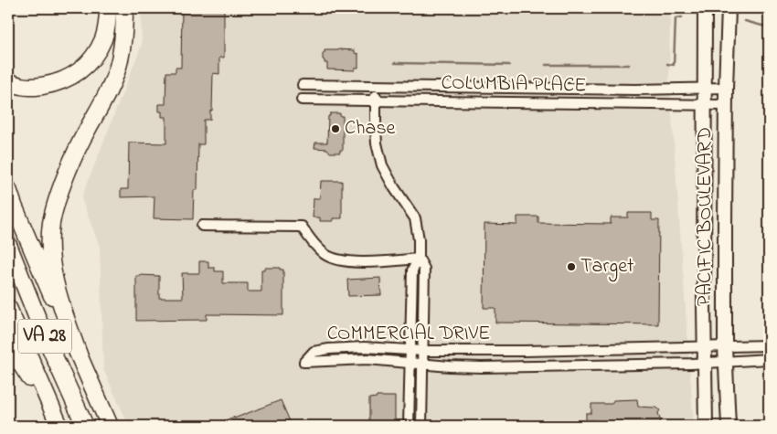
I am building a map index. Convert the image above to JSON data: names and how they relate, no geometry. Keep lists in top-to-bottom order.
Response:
{
  "streets": {
    "highway": ["VA 28"],
    "main road": ["PACIFIC BOULEVARD"],
    "street": ["COLUMBIA PLACE", "COMMERCIAL DRIVE"]
  },
  "crossings": [
    ["COLUMBIA PLACE", "PACIFIC BOULEVARD"],
    ["PACIFIC BOULEVARD", "COMMERCIAL DRIVE"]
  ],
  "places": ["Chase", "Target"]
}
